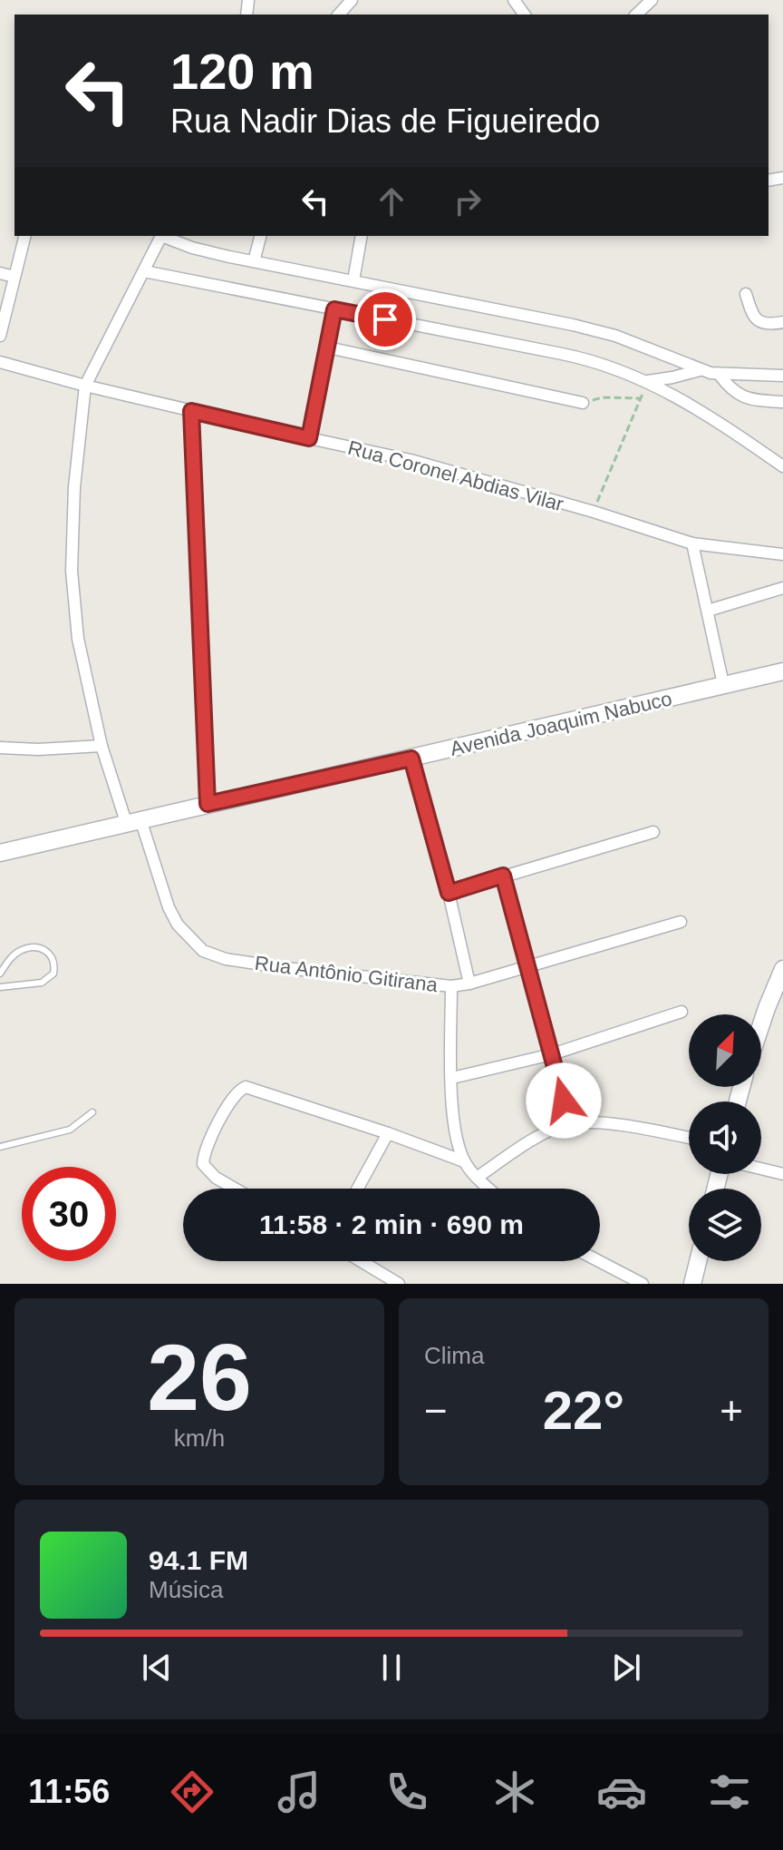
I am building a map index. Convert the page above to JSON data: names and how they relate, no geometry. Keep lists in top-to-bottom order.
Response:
{
  "streets": {
    "street": ["Rua Coronel Abdias Vilar", "Avenida Joaquim Nabuco", "Rua Antônio Gitirana"]
  },
  "crossings": [
    ["Rua Coronel Abdias Vilar", "Rua Antônio Gitirana"],
    ["Avenida Joaquim Nabuco", "Rua Antônio Gitirana"]
  ],
  "north": "top right",
  "page": {
    "turn": ["120 m", "Rua Nadir Dias de Figueiredo"],
    "limit": "30",
    "trip": "11:58 · 2 min · 690 m",
    "tile": [
      ["26", "km/h"],
      "Clima"
    ],
    "heat": ["−", "22°", "+"],
    "song": ["94.1 FM", "Música"],
    "tabs": "11:56"
  }
}
